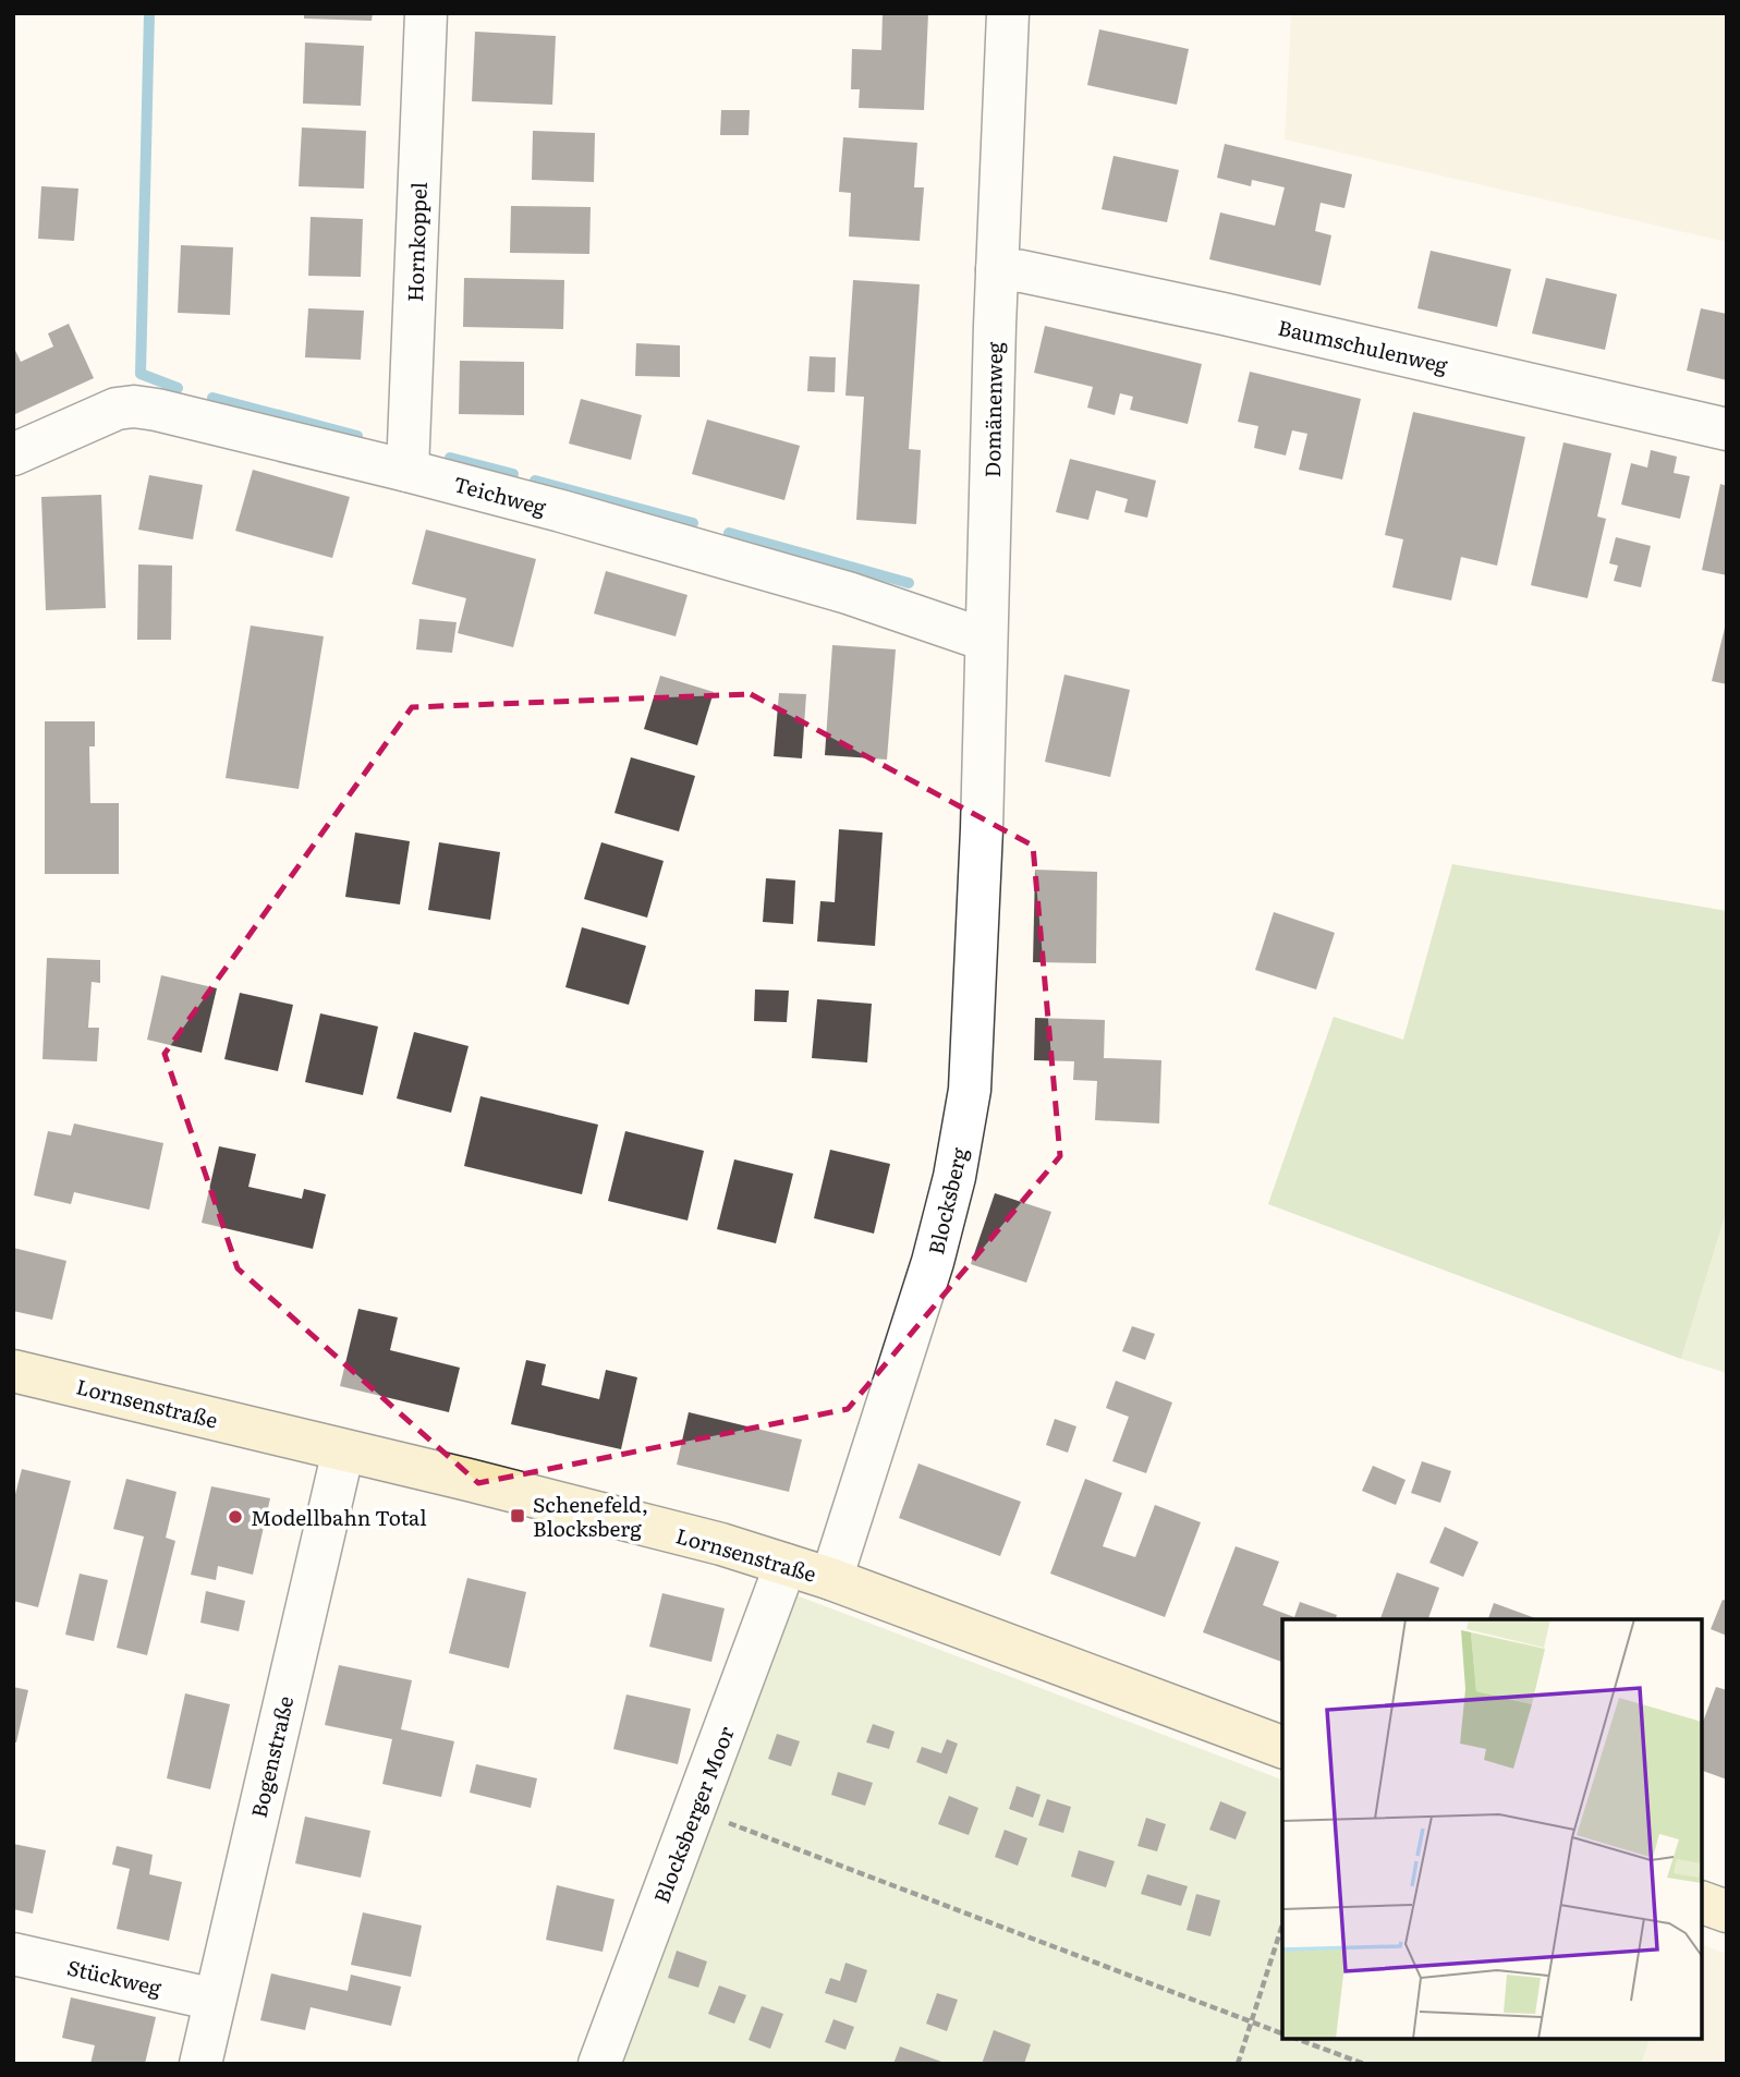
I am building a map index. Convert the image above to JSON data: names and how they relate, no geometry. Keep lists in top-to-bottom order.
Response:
{
  "streets": {
    "street": [
      "Hornkoppel",
      "Baumschulenweg",
      "Domänenweg",
      "Teichweg",
      "Blocksberg",
      "Lornsenstraße",
      "Bogenstraße",
      "Blocksberger Moor",
      "Stückweg"
    ]
  },
  "crossings": [
    ["Hornkoppel", "Teichweg"],
    ["Baumschulenweg", "Domänenweg"],
    ["Domänenweg", "Teichweg"],
    ["Domänenweg", "Blocksberg"],
    ["Blocksberg", "Lornsenstraße"],
    ["Lornsenstraße", "Bogenstraße"],
    ["Lornsenstraße", "Blocksberger Moor"],
    ["Bogenstraße", "Stückweg"]
  ],
  "places": {
    "transit": ["Schenefeld, Blocksberg"],
    "other": ["Modellbahn Total"]
  }
}
